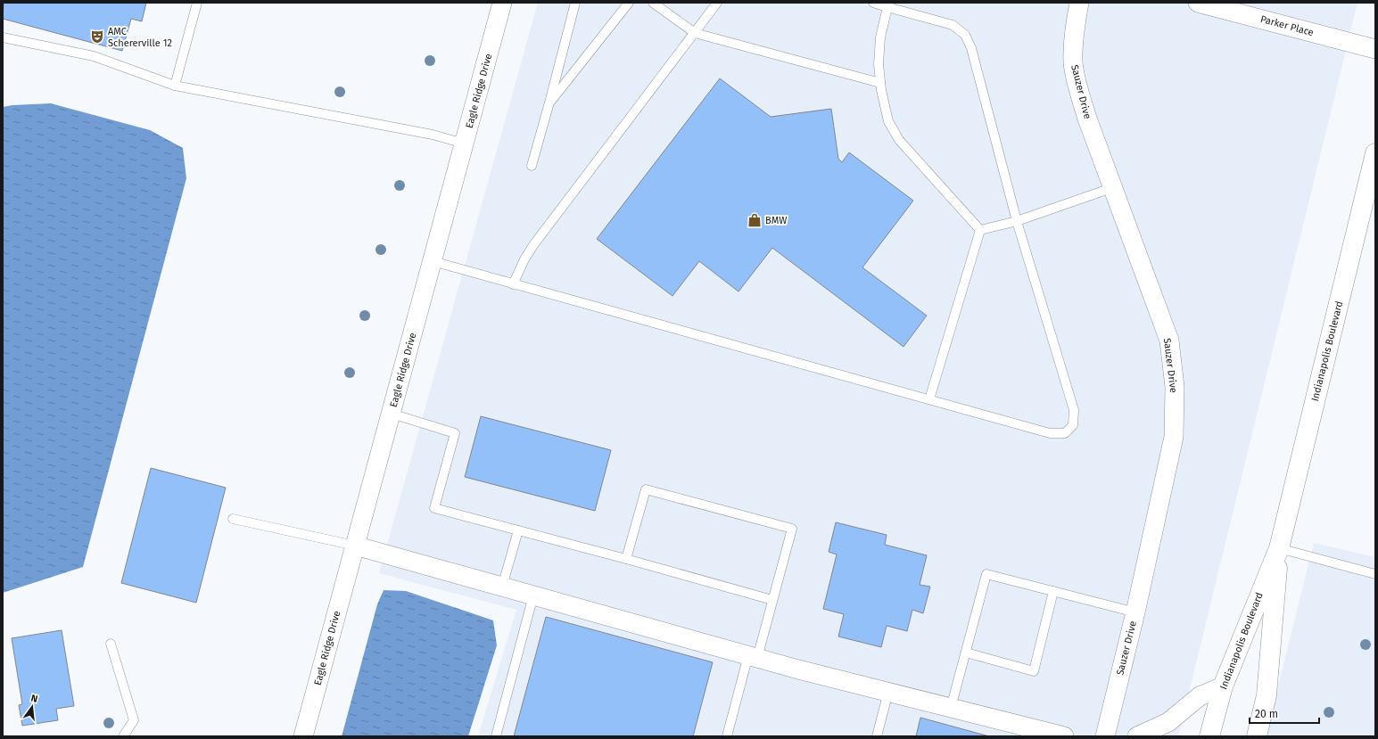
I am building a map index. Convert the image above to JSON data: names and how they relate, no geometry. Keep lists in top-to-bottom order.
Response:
{
  "streets": {
    "highway": ["Indianapolis Boulevard"],
    "street": ["Parker Place", "Eagle Ridge Drive", "Sauzer Drive"]
  },
  "places": {
    "theatre": ["AMC Schererville 12"],
    "shop": ["BMW"]
  },
  "scale_bar": "20 m",
  "north": "top"
}
